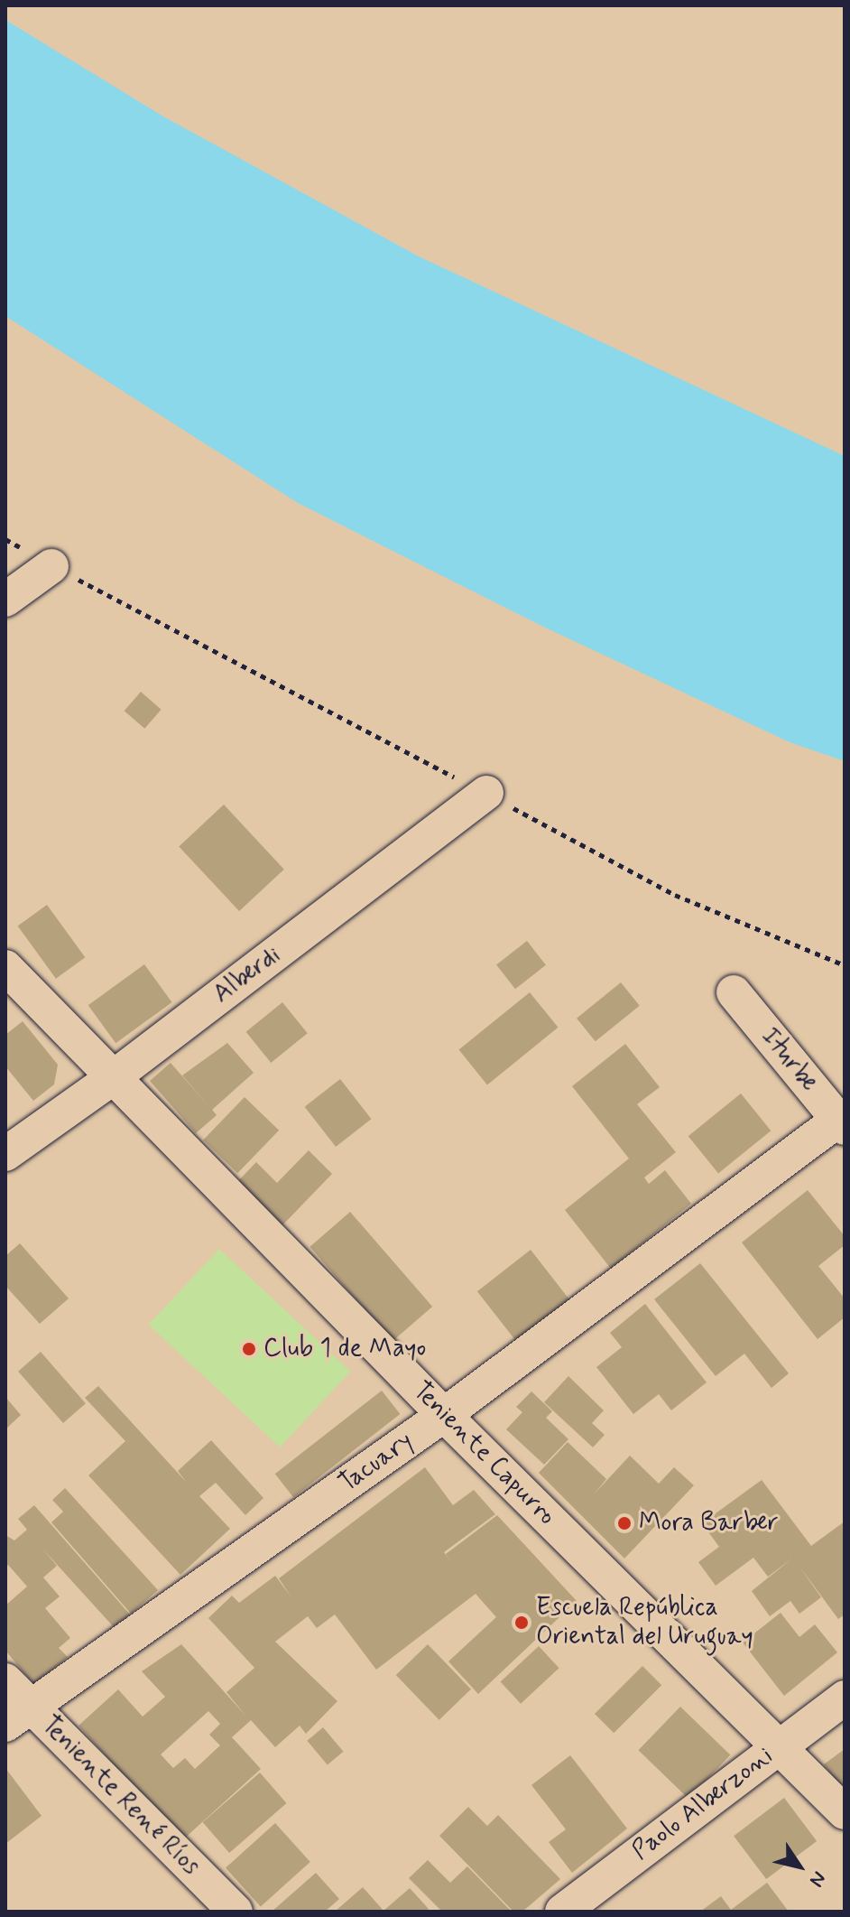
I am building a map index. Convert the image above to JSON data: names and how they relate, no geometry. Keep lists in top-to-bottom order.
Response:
{
  "streets": {
    "street": [
      "Alberdi",
      "Iturbe",
      "Teniente Capurro",
      "Tacuary",
      "Teniente René Ríos",
      "Paolo Alberzoni"
    ]
  },
  "crossings": [
    ["Alberdi", "Teniente Capurro"],
    ["Iturbe", "Tacuary"],
    ["Teniente Capurro", "Tacuary"],
    ["Teniente Capurro", "Paolo Alberzoni"],
    ["Tacuary", "Teniente René Ríos"]
  ],
  "places": ["Club 1 de Mayo", "Mora Barber", "Escuela República Oriental del Uruguay"],
  "north": "bottom right"
}
